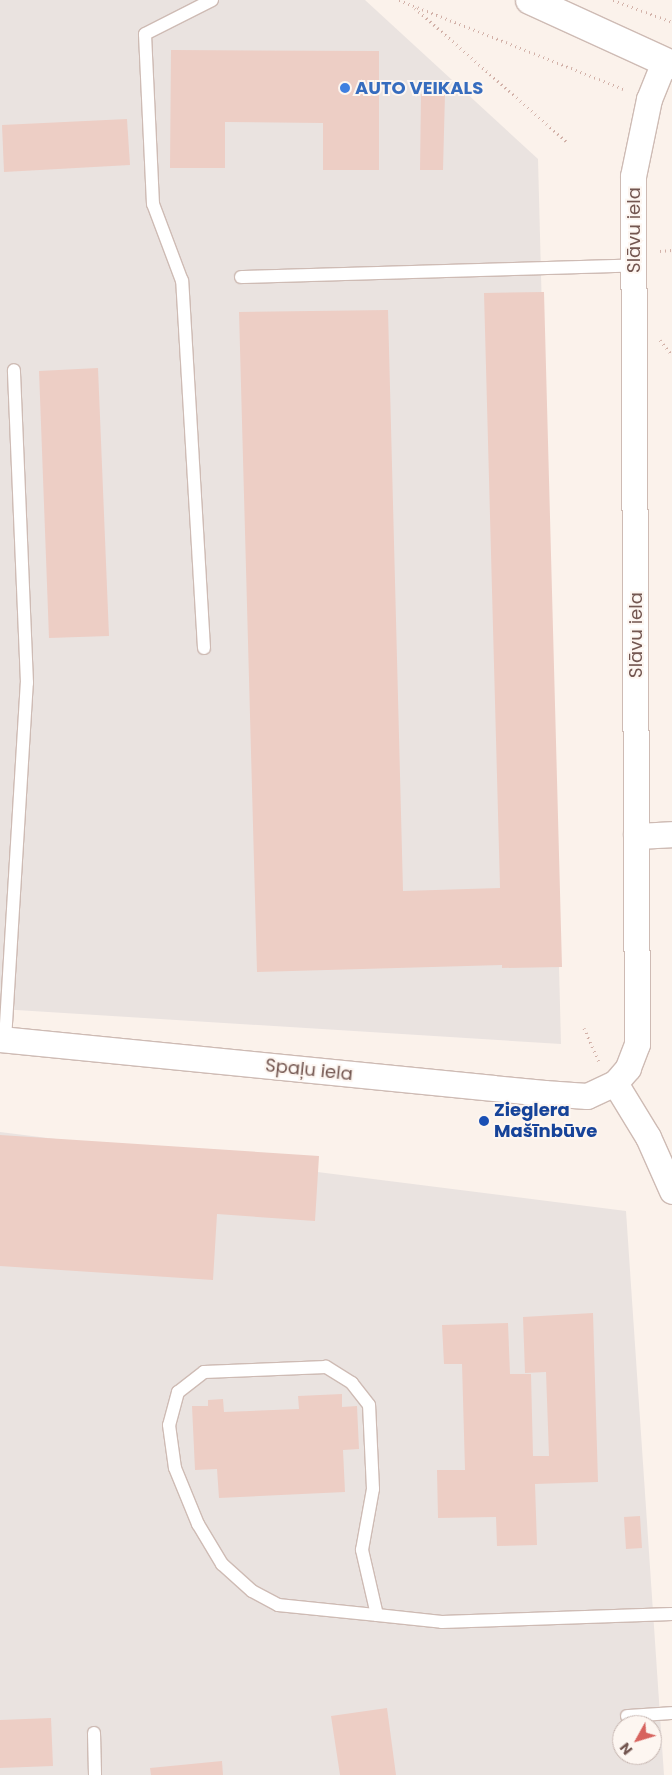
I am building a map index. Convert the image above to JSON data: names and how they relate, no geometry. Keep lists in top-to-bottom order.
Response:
{
  "streets": {
    "street": ["Slāvu iela", "Spaļu iela"]
  },
  "crossings": [
    ["Slāvu iela", "Spaļu iela"]
  ],
  "places": ["AUTO VEIKALS", "Zieglera Mašīnbūve"],
  "north": "bottom left"
}
